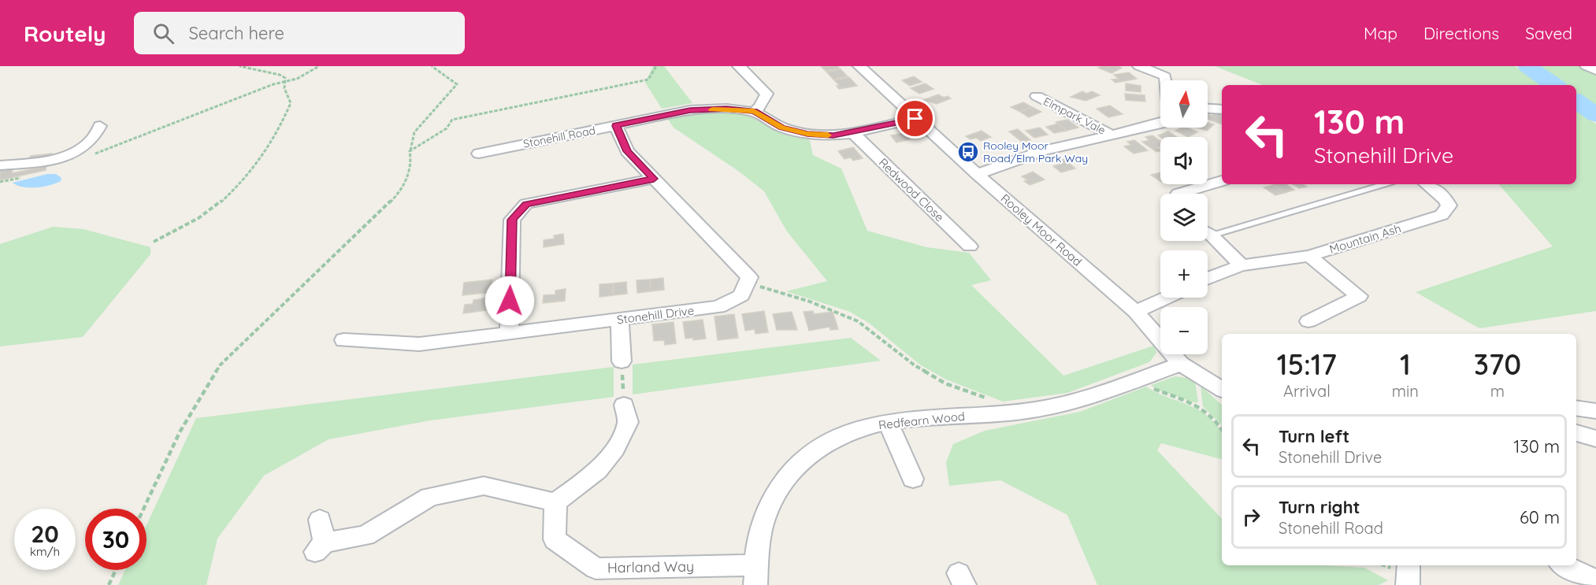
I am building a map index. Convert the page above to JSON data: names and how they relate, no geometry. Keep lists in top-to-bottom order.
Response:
{
  "streets": {
    "street": [
      "Elmpark Vale",
      "Stonehill Road",
      "Redwood Close",
      "Rooley Moor Road",
      "Mountain Ash",
      "Stonehill Drive",
      "Redfearn Wood",
      "Harland Way"
    ]
  },
  "crossings": [
    ["Stonehill Road", "Redwood Close"],
    ["Stonehill Road", "Rooley Moor Road"],
    ["Rooley Moor Road", "Redfearn Wood"],
    ["Redfearn Wood", "Harland Way"]
  ],
  "places": {
    "bus stop": ["Rooley Moor Road/Elm Park Way"]
  },
  "north": "top",
  "page": {
    "header": "Routely",
    "search": "Search here",
    "nav": ["Map", "Directions", "Saved"],
    "map_buttons": ["+", "−"],
    "turn": ["130 m", "Stonehill Drive"],
    "eta": [
      "15:17",
      "Arrival",
      "1",
      "min",
      "370",
      "m"
    ],
    "list": [
      {
        "name": "Turn left",
        "note": "Stonehill Drive",
        "value": "130 m"
      },
      {
        "name": "Turn right",
        "note": "Stonehill Road",
        "value": "60 m"
      }
    ],
    "speed": "20 km/h",
    "limit": "30"
  }
}
